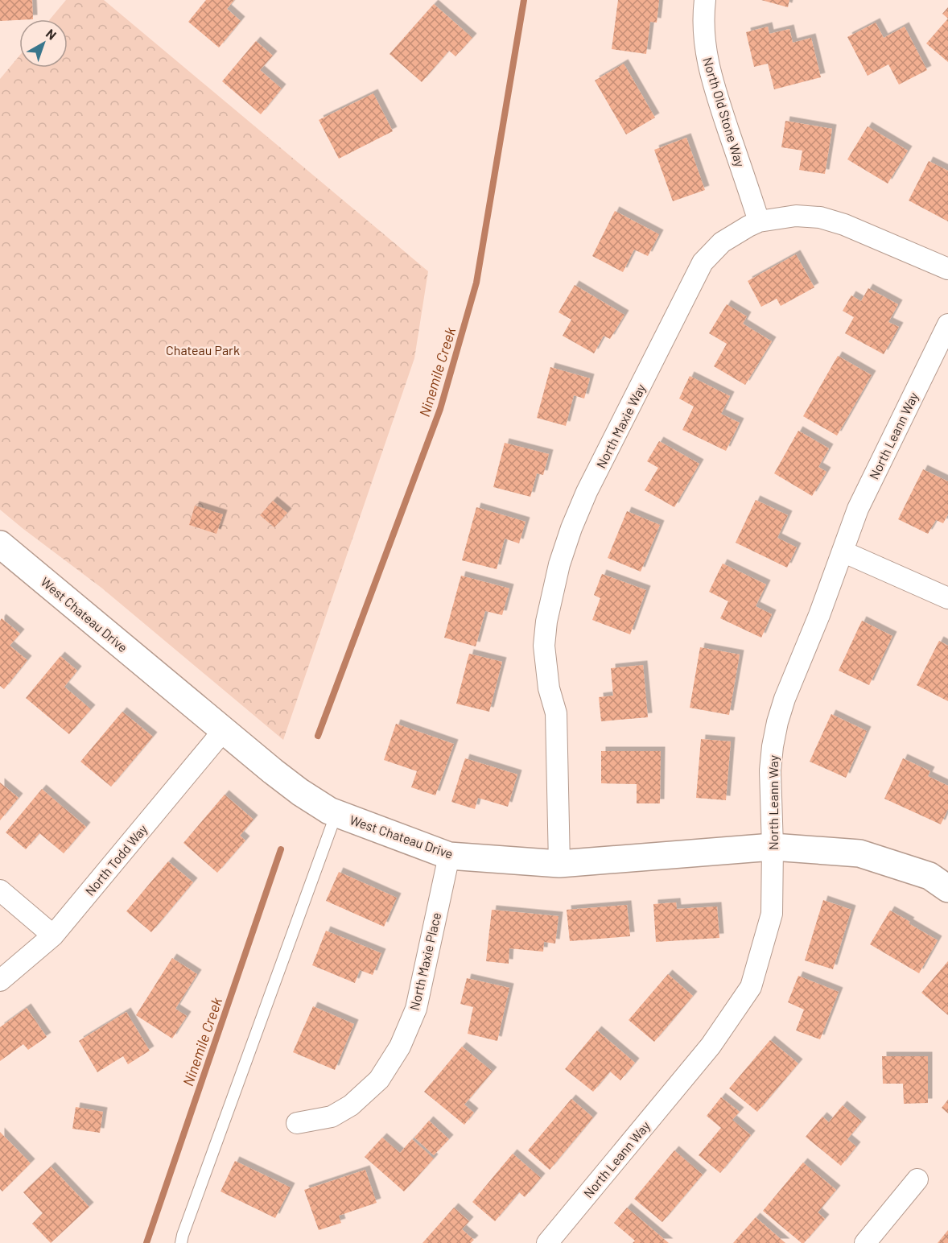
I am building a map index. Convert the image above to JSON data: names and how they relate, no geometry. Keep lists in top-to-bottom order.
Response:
{
  "streets": {
    "street": [
      "North Old Stone Way",
      "North Maxie Way",
      "North Leann Way",
      "West Chateau Drive",
      "North Todd Way",
      "North Maxie Place"
    ]
  },
  "crossings": [
    ["North Old Stone Way", "North Maxie Way"],
    ["North Maxie Way", "West Chateau Drive"],
    ["North Leann Way", "West Chateau Drive"],
    ["West Chateau Drive", "North Todd Way"],
    ["West Chateau Drive", "North Maxie Place"]
  ],
  "water": ["Ninemile Creek"],
  "parks": ["Chateau Park"],
  "north": "top right"
}
